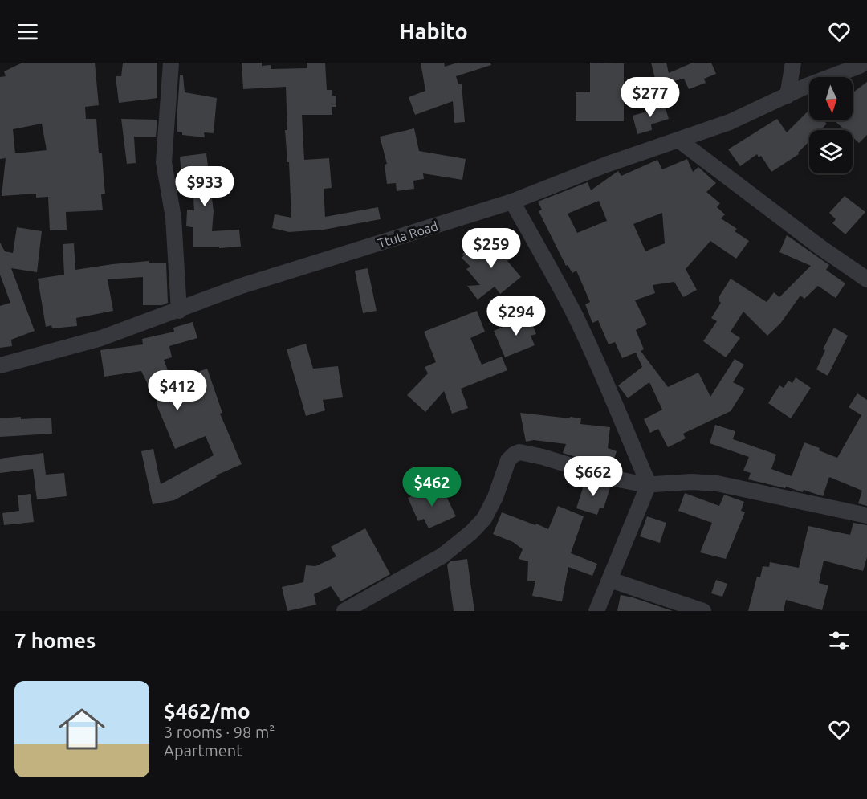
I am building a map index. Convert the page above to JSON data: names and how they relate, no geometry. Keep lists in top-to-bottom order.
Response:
{
  "streets": {
    "street": ["Ttula Road"]
  },
  "north": "bottom",
  "page": {
    "header": "Habito",
    "price": [
      "$277",
      "$933",
      "$259",
      "$294",
      "$412",
      "$662",
      "$462"
    ],
    "heading": "7 homes",
    "list": [
      {
        "name": "$462/mo",
        "note": "3 rooms · 98 m² · Apartment"
      }
    ]
  }
}
